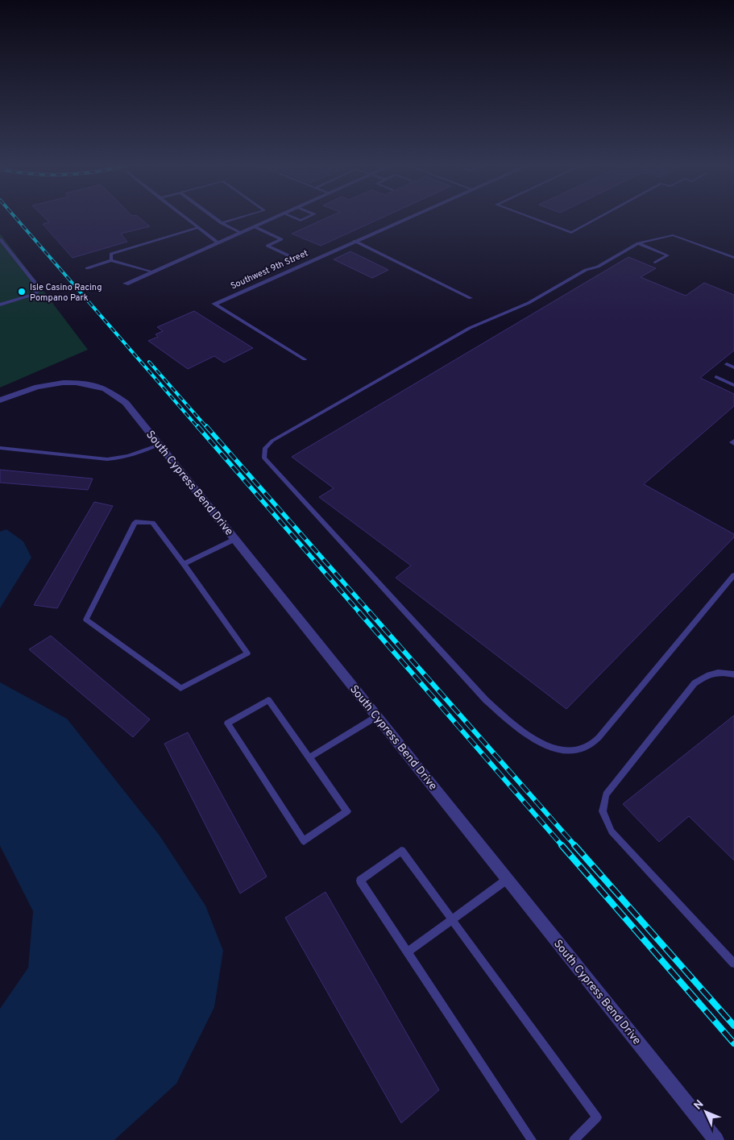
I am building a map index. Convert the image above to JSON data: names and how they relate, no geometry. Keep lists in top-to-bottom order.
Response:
{
  "streets": {
    "street": ["Southwest 9th Street", "South Cypress Bend Drive"]
  },
  "places": ["Isle Casino Racing Pompano Park"],
  "north": "top left"
}
